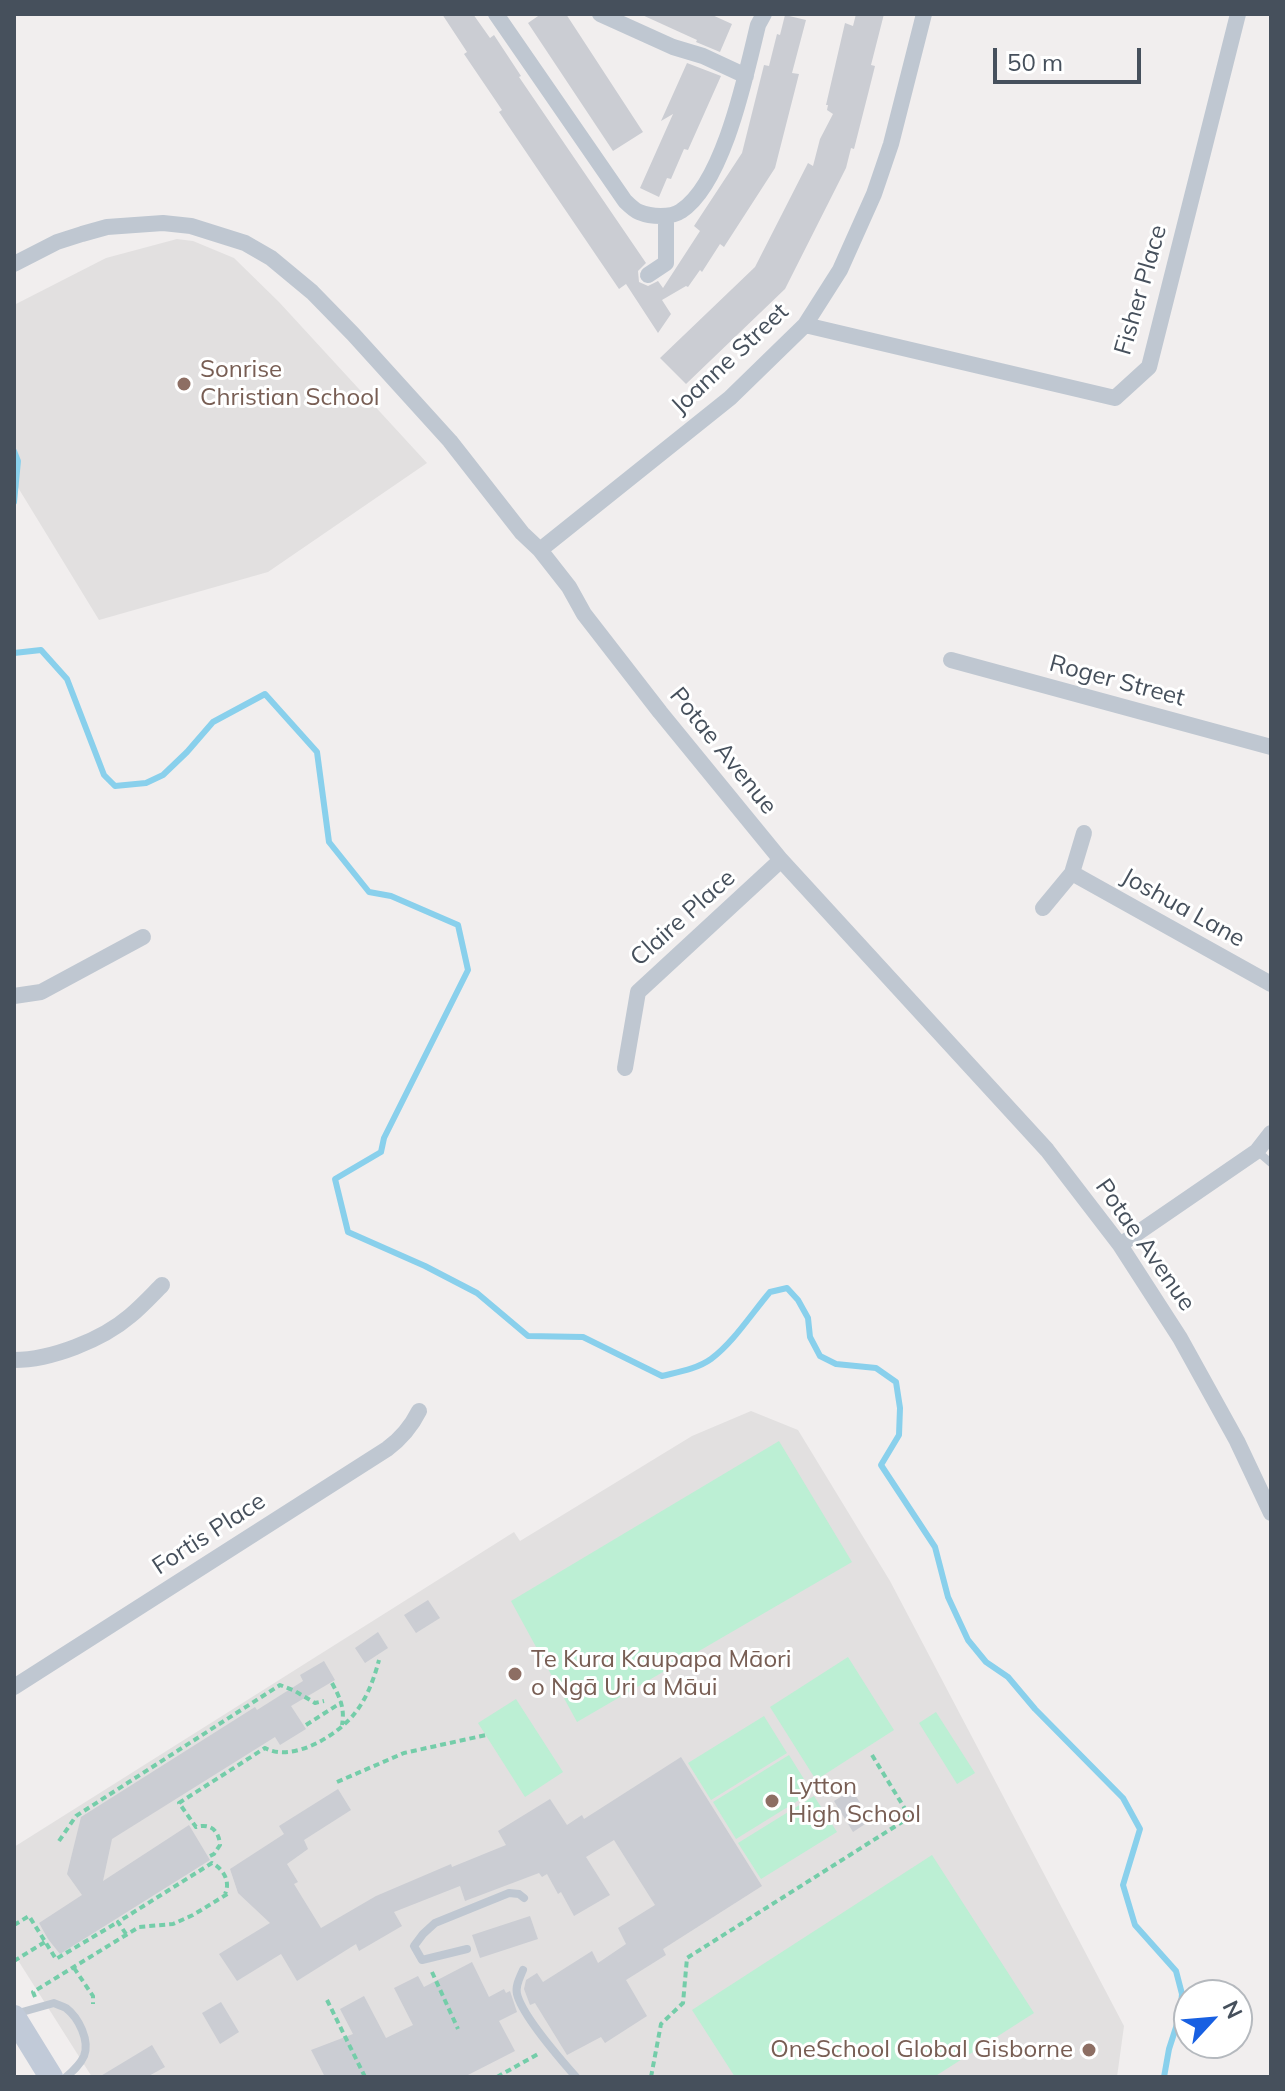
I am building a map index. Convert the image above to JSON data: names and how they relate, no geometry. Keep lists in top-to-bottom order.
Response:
{
  "streets": {
    "street": [
      "Fisher Place",
      "Joanne Street",
      "Roger Street",
      "Potae Avenue",
      "Joshua Lane",
      "Claire Place",
      "Fortis Place"
    ]
  },
  "crossings": [
    ["Fisher Place", "Joanne Street"],
    ["Joanne Street", "Potae Avenue"],
    ["Potae Avenue", "Claire Place"]
  ],
  "places": [
    "Sonrise Christian School",
    "Te Kura Kaupapa Māori o Ngā Uri a Māui",
    "Lytton High School",
    "OneSchool Global Gisborne"
  ],
  "scale_bar": "50 m",
  "north": "top right"
}
